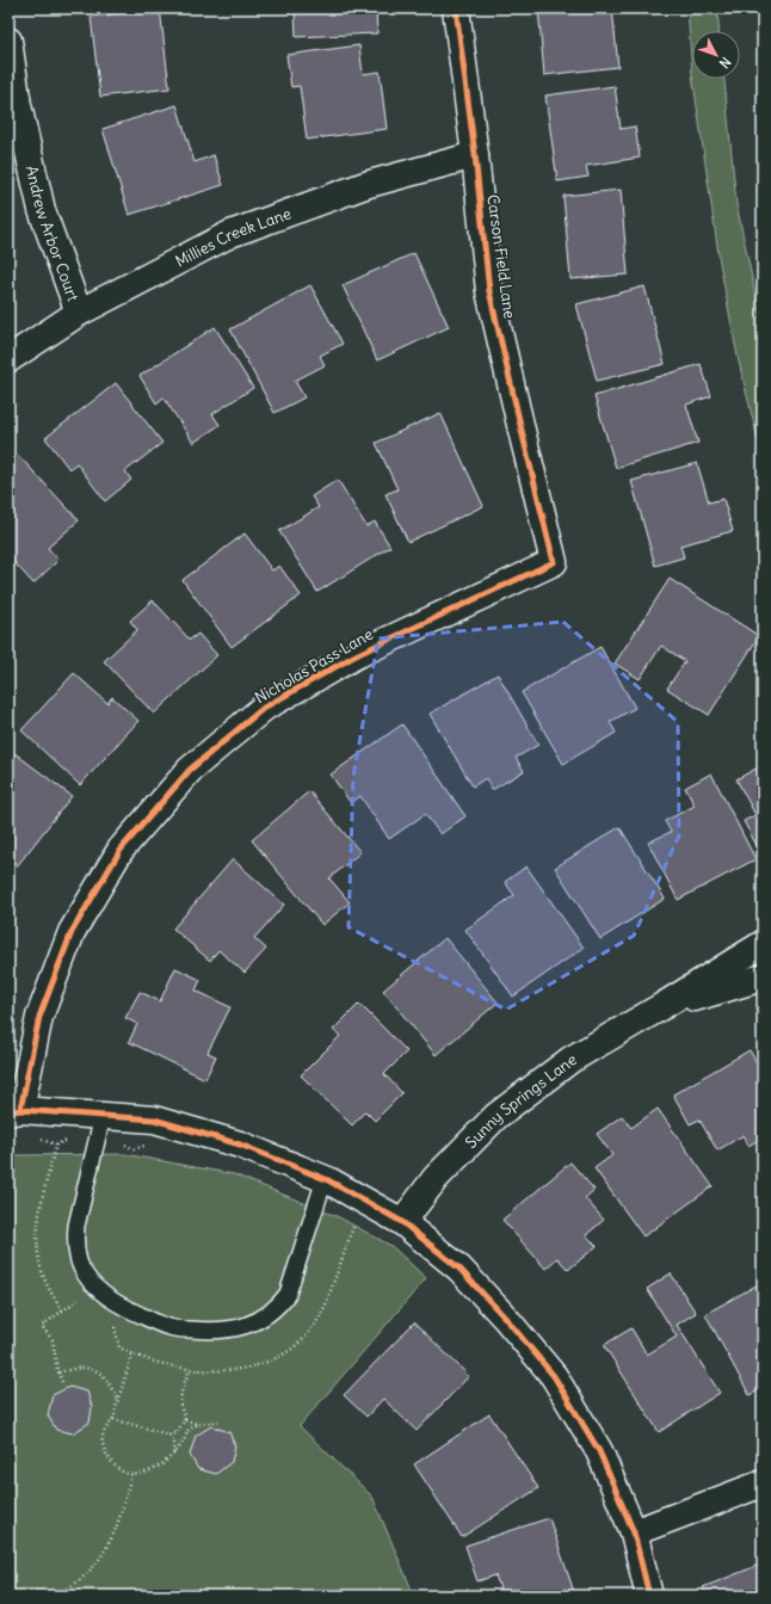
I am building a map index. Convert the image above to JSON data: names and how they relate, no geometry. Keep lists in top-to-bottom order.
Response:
{
  "streets": {
    "street": [
      "Andrew Arbor Court",
      "Millies Creek Lane",
      "Carson Field Lane",
      "Nicholas Pass Lane",
      "Sunny Springs Lane"
    ]
  },
  "crossings": [
    ["Andrew Arbor Court", "Millies Creek Lane"],
    ["Millies Creek Lane", "Carson Field Lane"],
    ["Carson Field Lane", "Nicholas Pass Lane"]
  ],
  "north": "bottom right"
}
